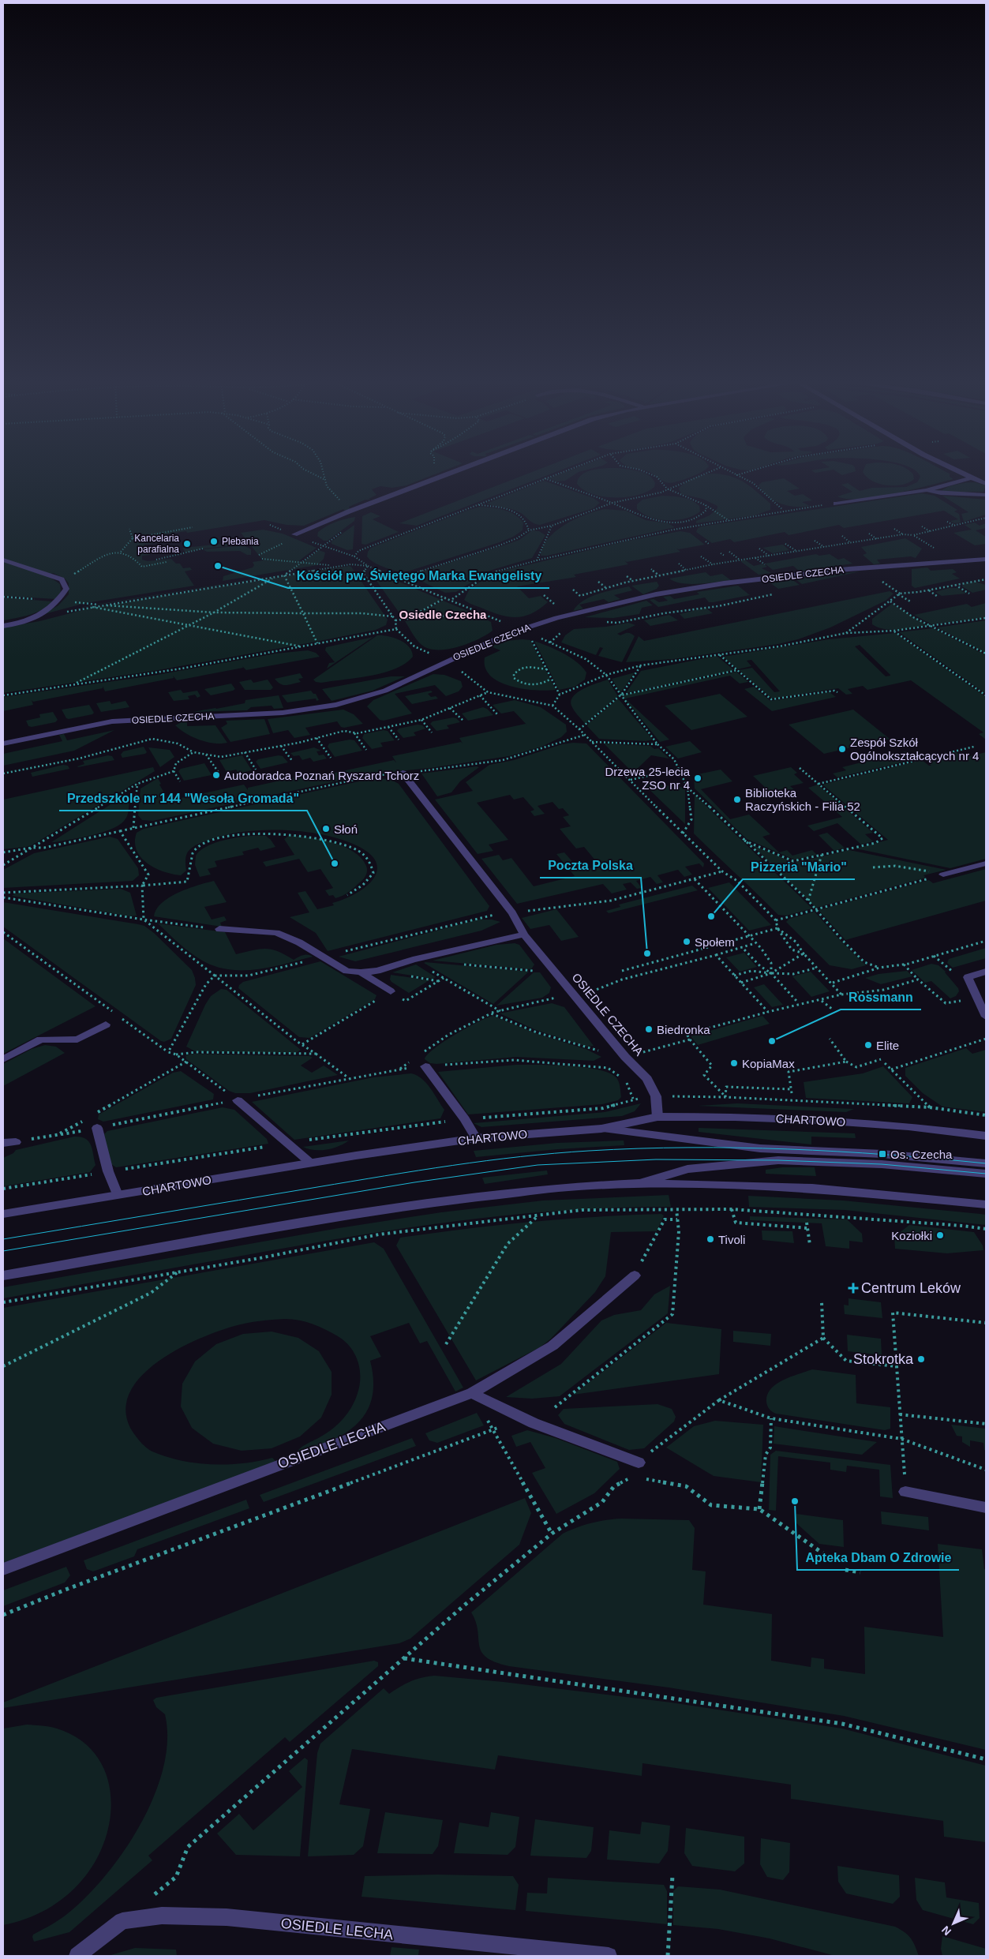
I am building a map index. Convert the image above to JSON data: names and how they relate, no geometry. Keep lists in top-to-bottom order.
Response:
{
  "streets": {
    "street": ["OSIEDLE CZECHA", "CHARTOWO", "OSIEDLE LECHA"]
  },
  "crossings": [
    ["OSIEDLE CZECHA", "CHARTOWO"]
  ],
  "districts": ["Osiedle Czecha"],
  "places": {
    "other": [
      "Plebania",
      "Kancelaria parafialna",
      "Kościół pw. Świętego Marka Ewangelisty",
      "Zespół Szkół Ogólnokształcących nr 4",
      "Autodoradca Poznań Ryszard Tchorz",
      "Drzewa 25-lecia ZSO nr 4",
      "Biblioteka Raczyńskich - Filia 52",
      "Słoń",
      "Przedszkole nr 144 \"Wesoła Gromada\"",
      "Pizzeria \"Mario\"",
      "Społem",
      "Poczta Polska",
      "Biedronka",
      "Rossmann",
      "Elite",
      "KopiaMax",
      "Koziołki",
      "Tivoli",
      "Stokrotka",
      "Apteka Dbam O Zdrowie"
    ],
    "transit": ["Os. Czecha"],
    "health": ["Centrum Leków"]
  },
  "north": "bottom left"
}
